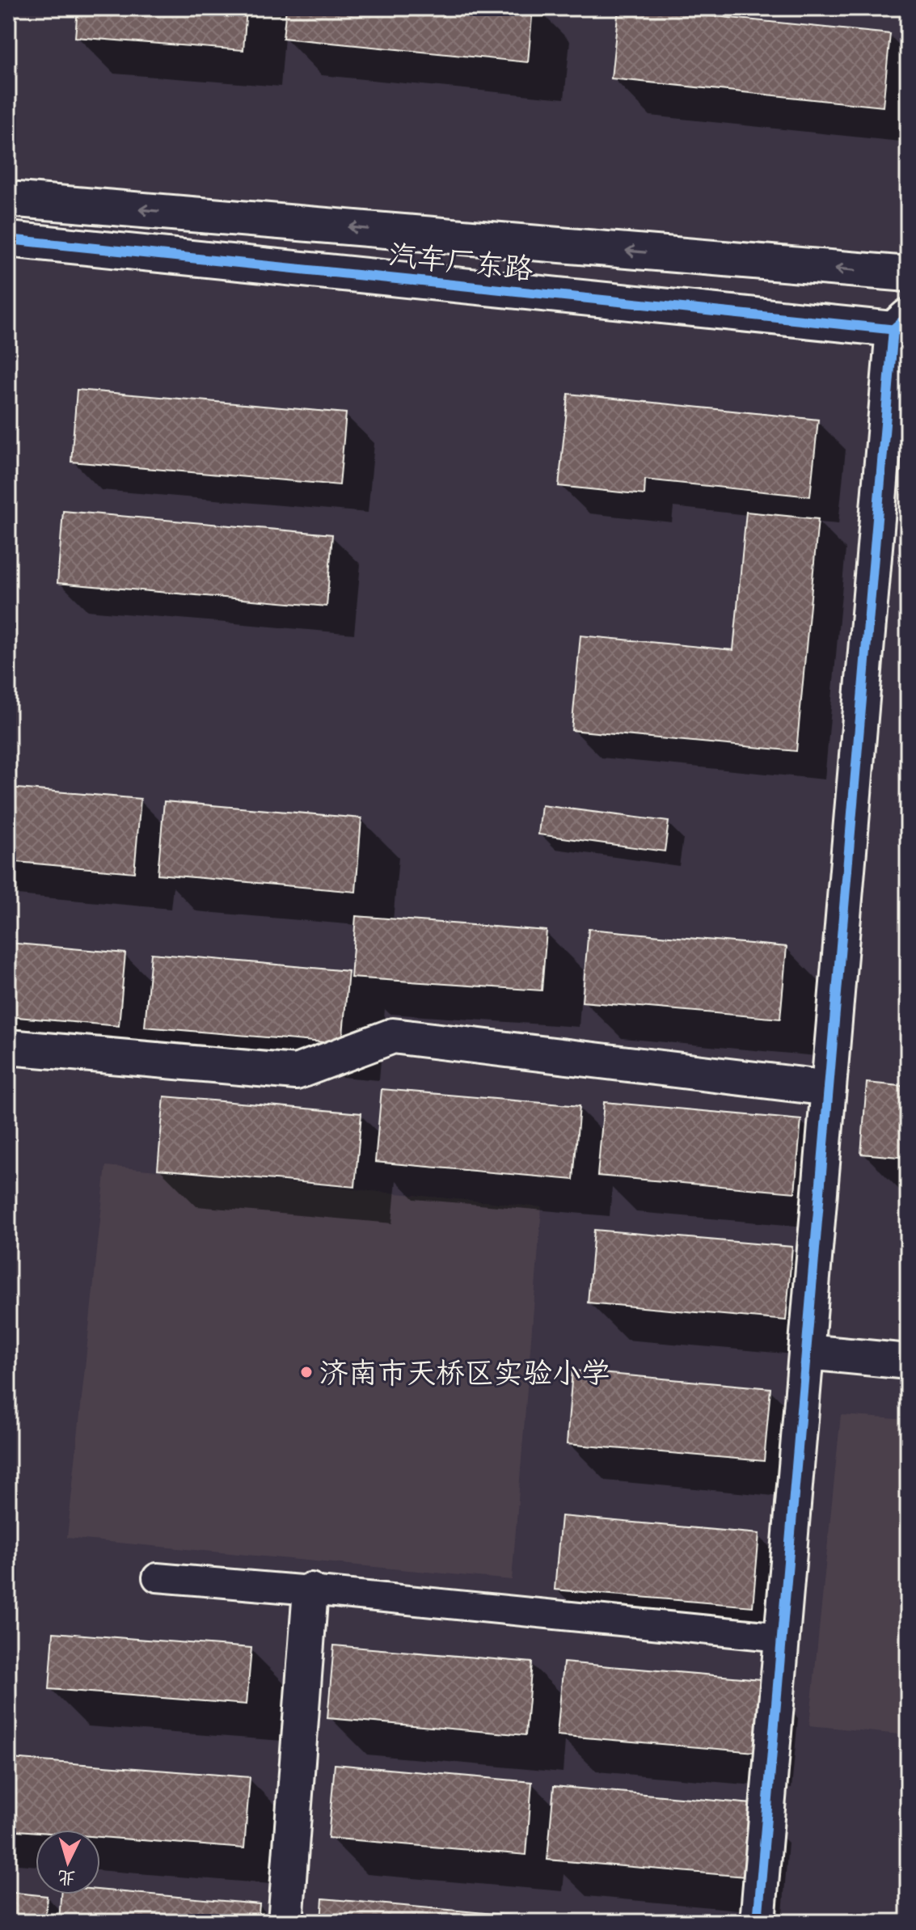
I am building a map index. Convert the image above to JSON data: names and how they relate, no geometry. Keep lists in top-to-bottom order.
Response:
{
  "streets": {
    "street": ["汽车厂东路"]
  },
  "places": ["济南市天桥区实验小学"],
  "north": "bottom"
}
